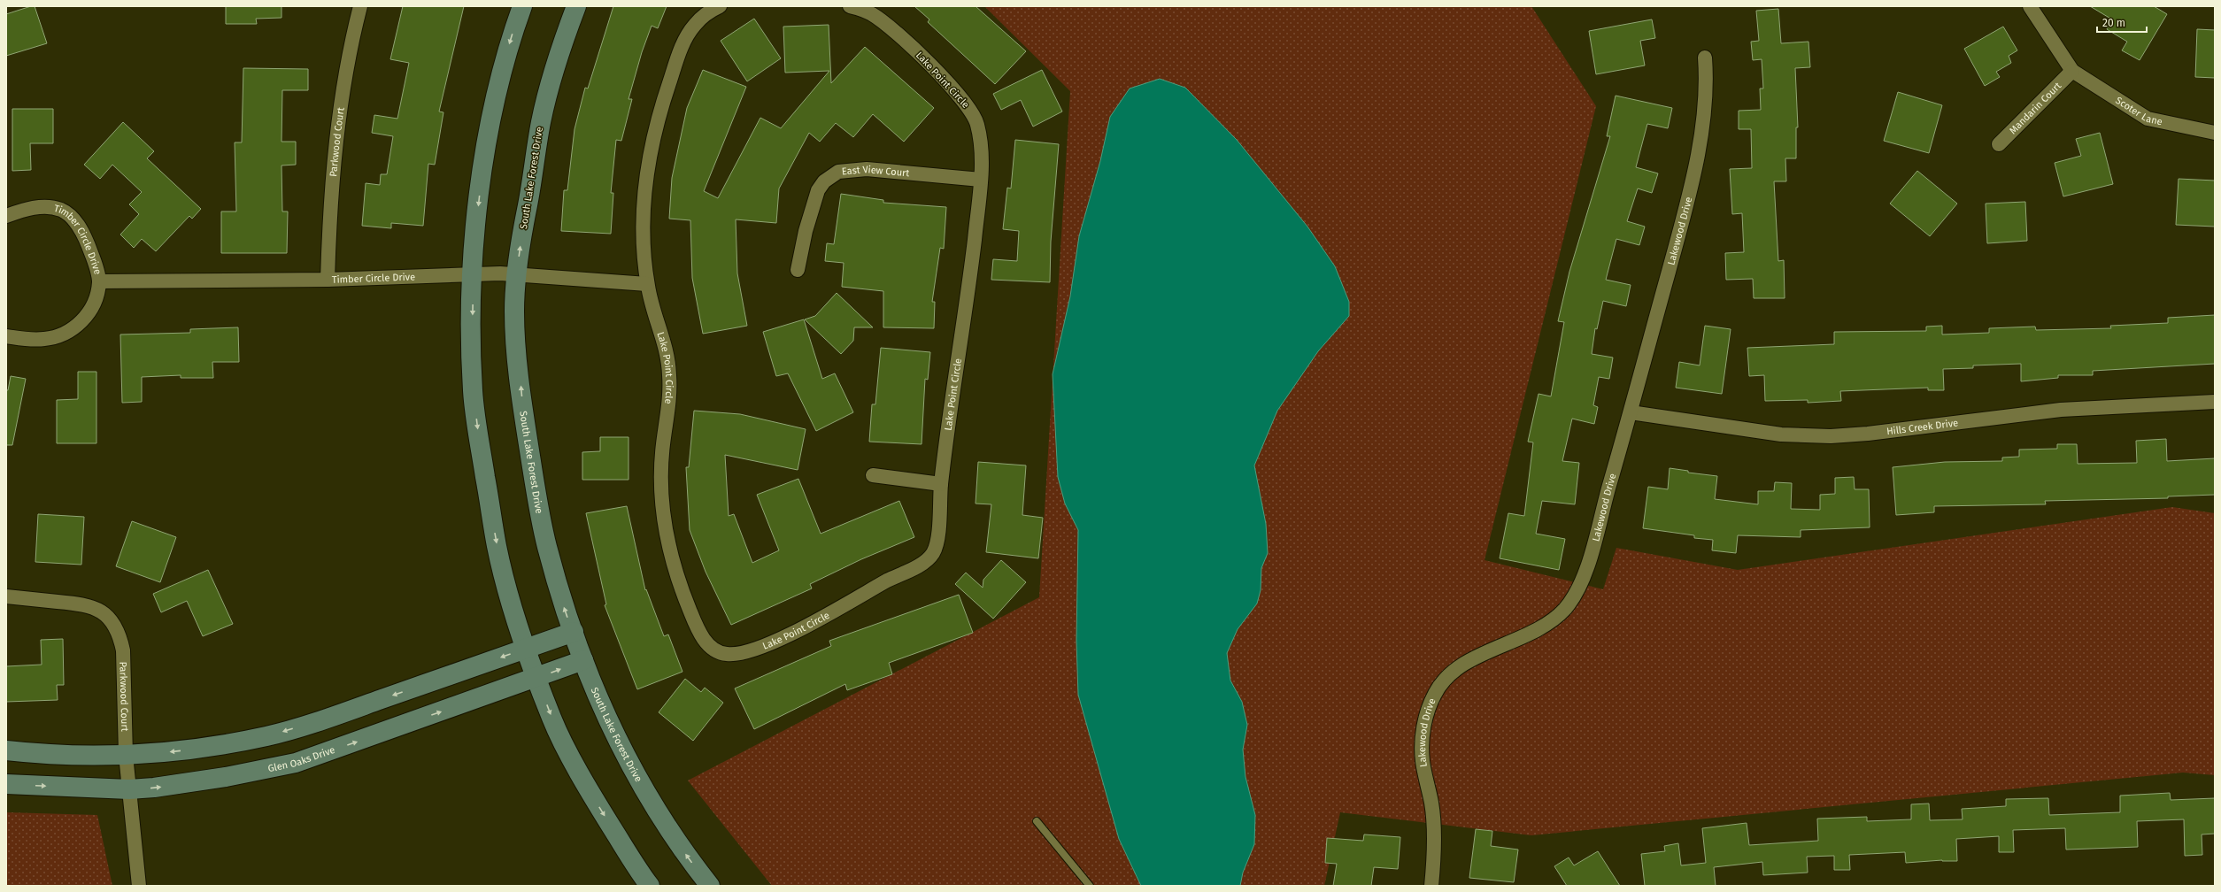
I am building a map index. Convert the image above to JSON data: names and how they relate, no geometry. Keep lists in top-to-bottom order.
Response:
{
  "streets": {
    "main road": ["South Lake Forest Drive", "Glen Oaks Drive"],
    "street": [
      "Lake Point Circle",
      "Mandarin Court",
      "Scoter Lane",
      "Parkwood Court",
      "East View Court",
      "Lakewood Drive",
      "Timber Circle Drive",
      "Hills Creek Drive"
    ]
  },
  "crossings": [
    ["Lake Point Circle", "East View Court"],
    ["Lake Point Circle", "Timber Circle Drive"],
    ["Mandarin Court", "Scoter Lane"],
    ["Parkwood Court", "Timber Circle Drive"],
    ["Parkwood Court", "Glen Oaks Drive"],
    ["South Lake Forest Drive", "Timber Circle Drive"],
    ["South Lake Forest Drive", "Glen Oaks Drive"],
    ["Lakewood Drive", "Hills Creek Drive"]
  ],
  "scale_bar": "20 m"
}
